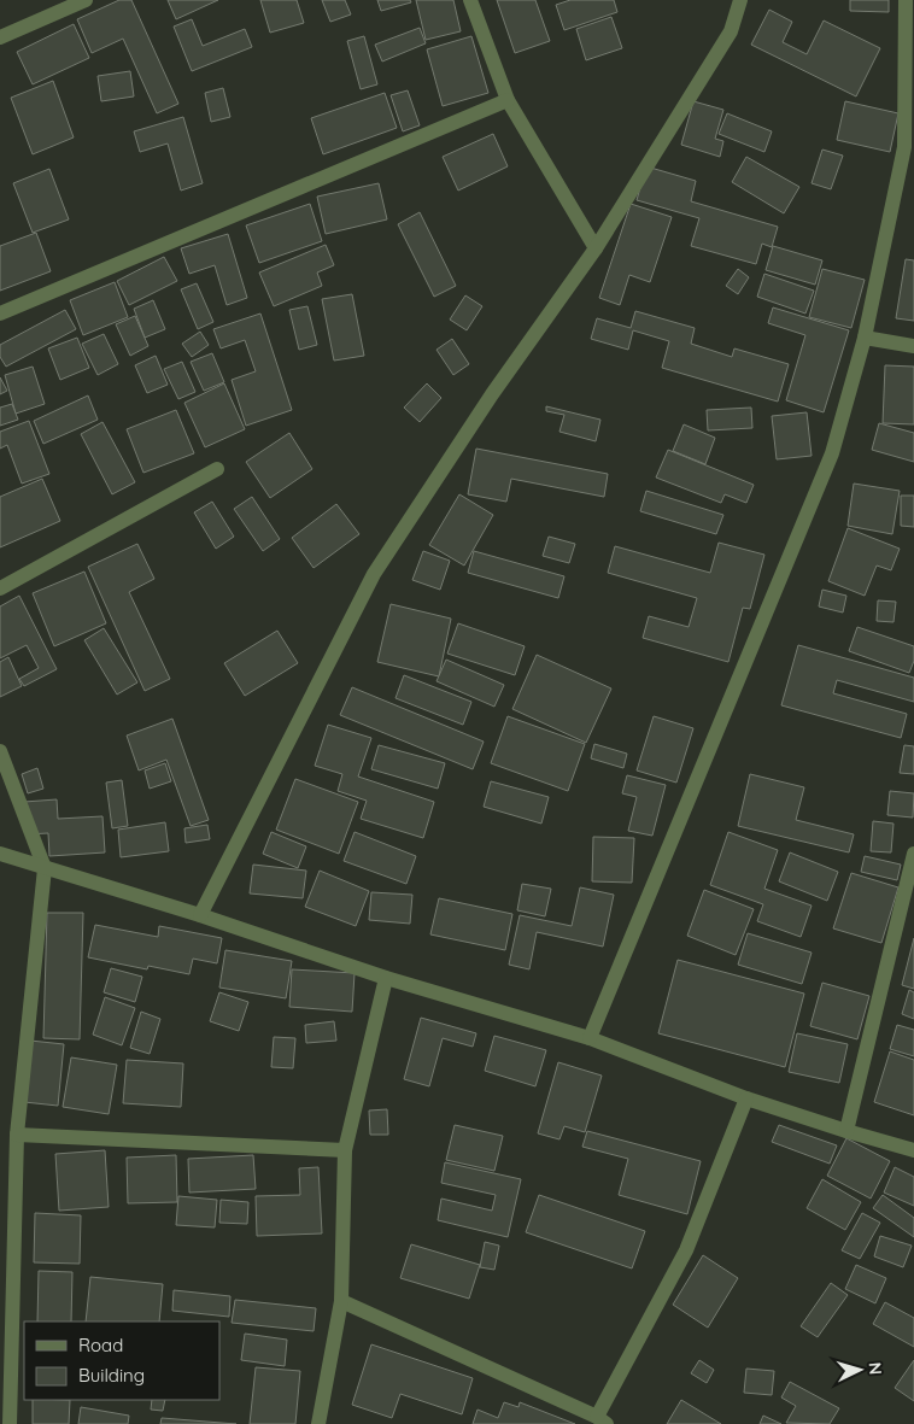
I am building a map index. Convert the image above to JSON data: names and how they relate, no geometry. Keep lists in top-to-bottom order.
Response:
{
  "legend": ["Road", "Building"],
  "north": "right"
}
